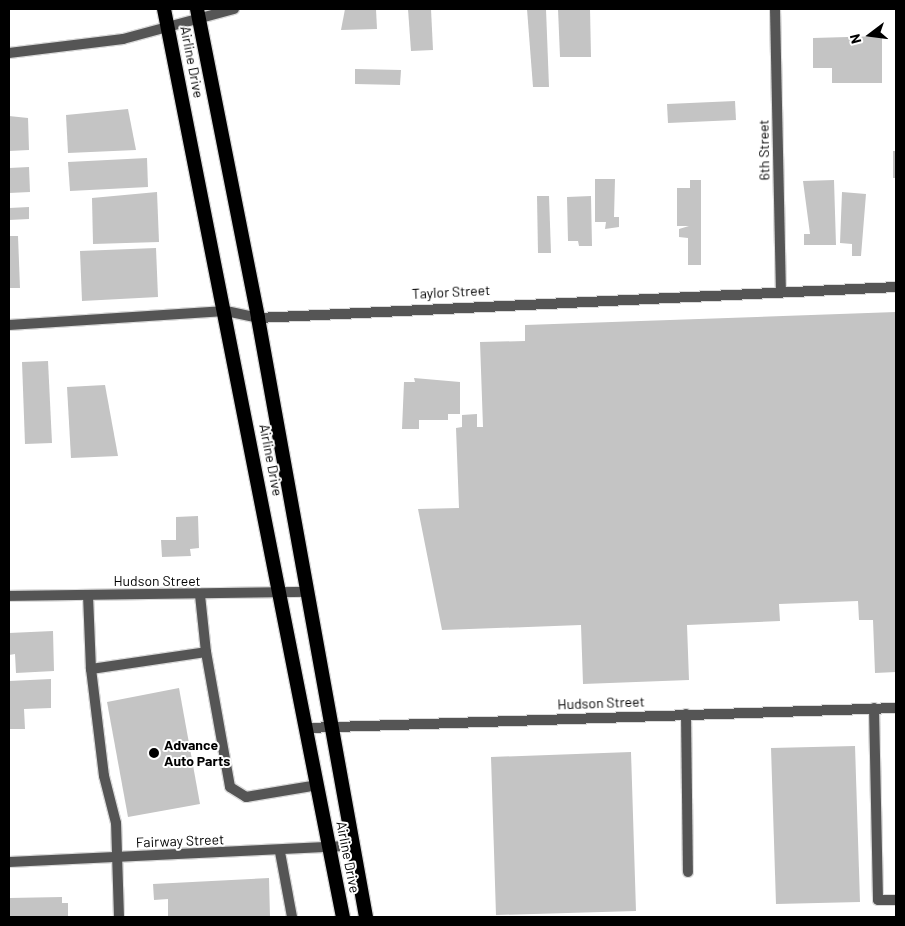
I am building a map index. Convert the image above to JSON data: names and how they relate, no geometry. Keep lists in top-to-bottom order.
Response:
{
  "streets": {
    "highway": ["Airline Drive"],
    "street": [
      "6th Street",
      "Taylor Street",
      "Hudson Street",
      "Fairway Street"
    ]
  },
  "crossings": [
    ["Airline Drive", "Taylor Street"],
    ["Airline Drive", "Hudson Street"],
    ["Airline Drive", "Fairway Street"],
    ["6th Street", "Taylor Street"]
  ],
  "places": ["Advance Auto Parts"],
  "north": "left"
}
